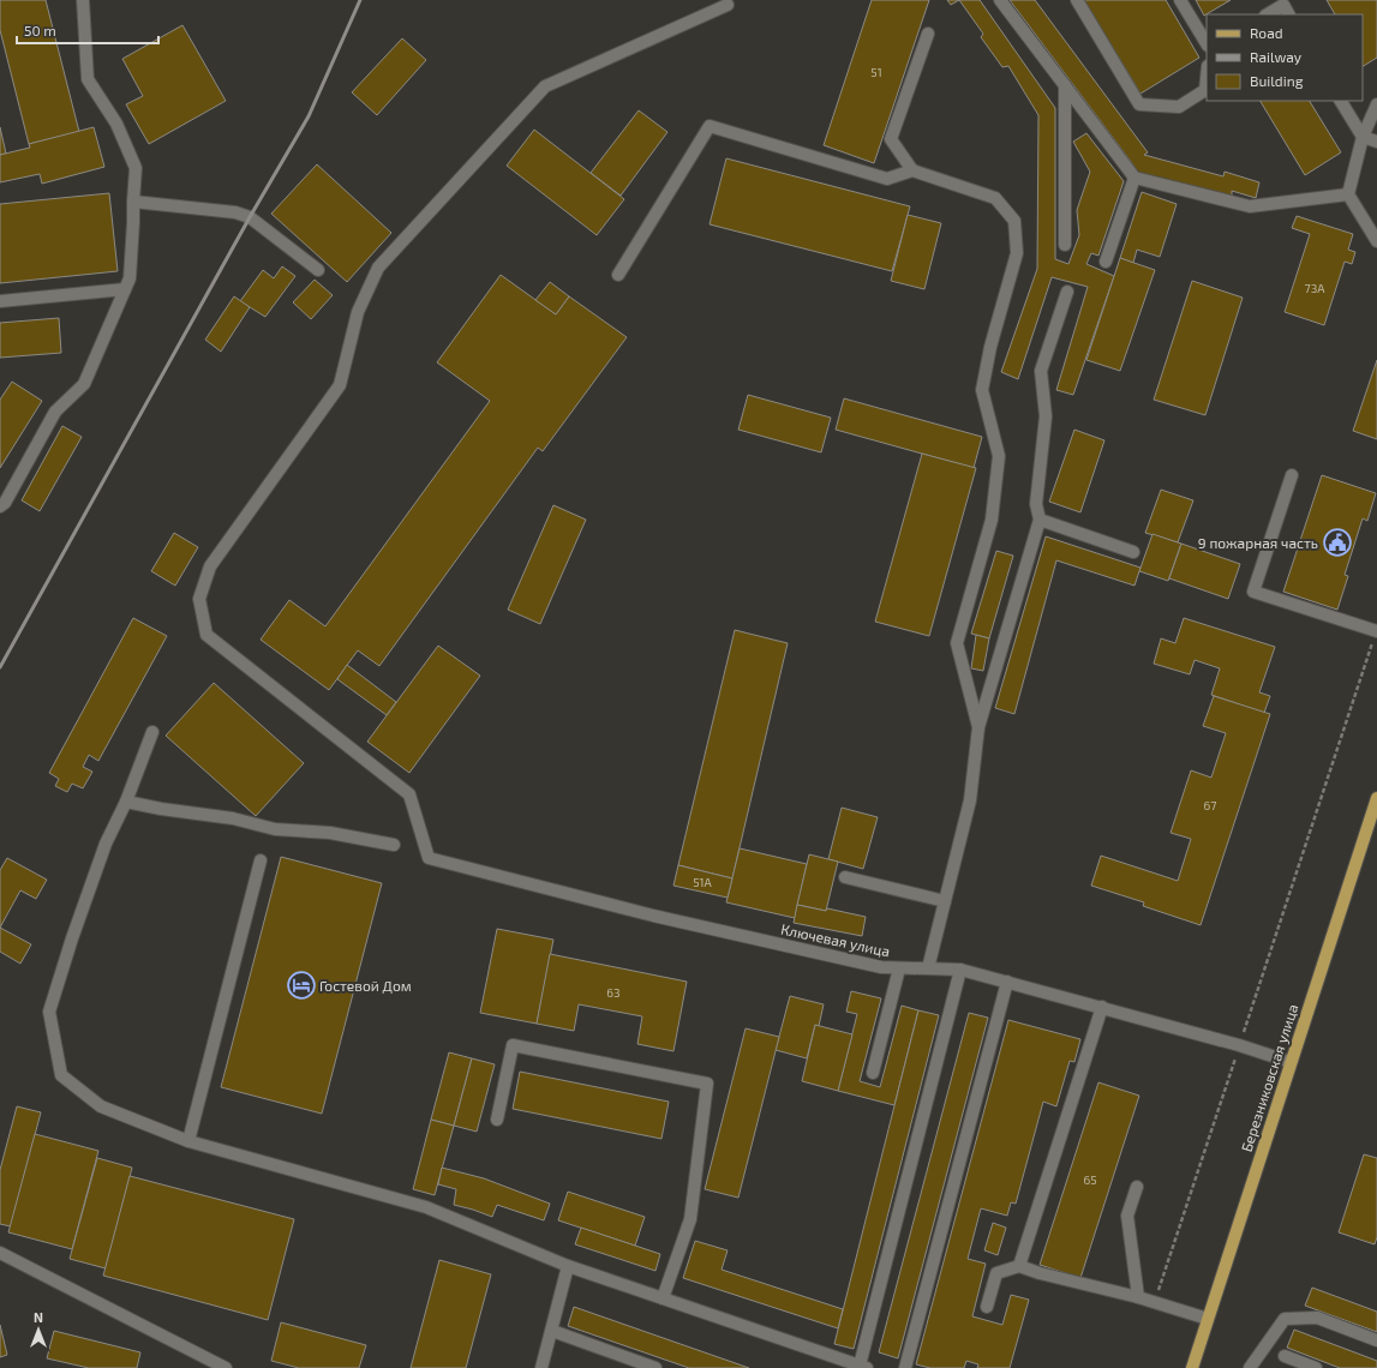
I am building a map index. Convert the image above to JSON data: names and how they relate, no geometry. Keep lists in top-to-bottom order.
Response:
{
  "streets": {
    "main road": ["Березниковская улица"],
    "street": ["Ключевая улица"]
  },
  "crossings": [
    ["Ключевая улица", "Березниковская улица"]
  ],
  "places": {
    "public building": ["9 пожарная часть"],
    "hotel": ["Гостевой Дом"]
  },
  "house_numbers": [
    "51",
    "73А",
    "67",
    "51А",
    "63",
    "65"
  ],
  "legend": ["Road", "Railway", "Building"],
  "scale_bar": "50 m",
  "north": "top"
}
